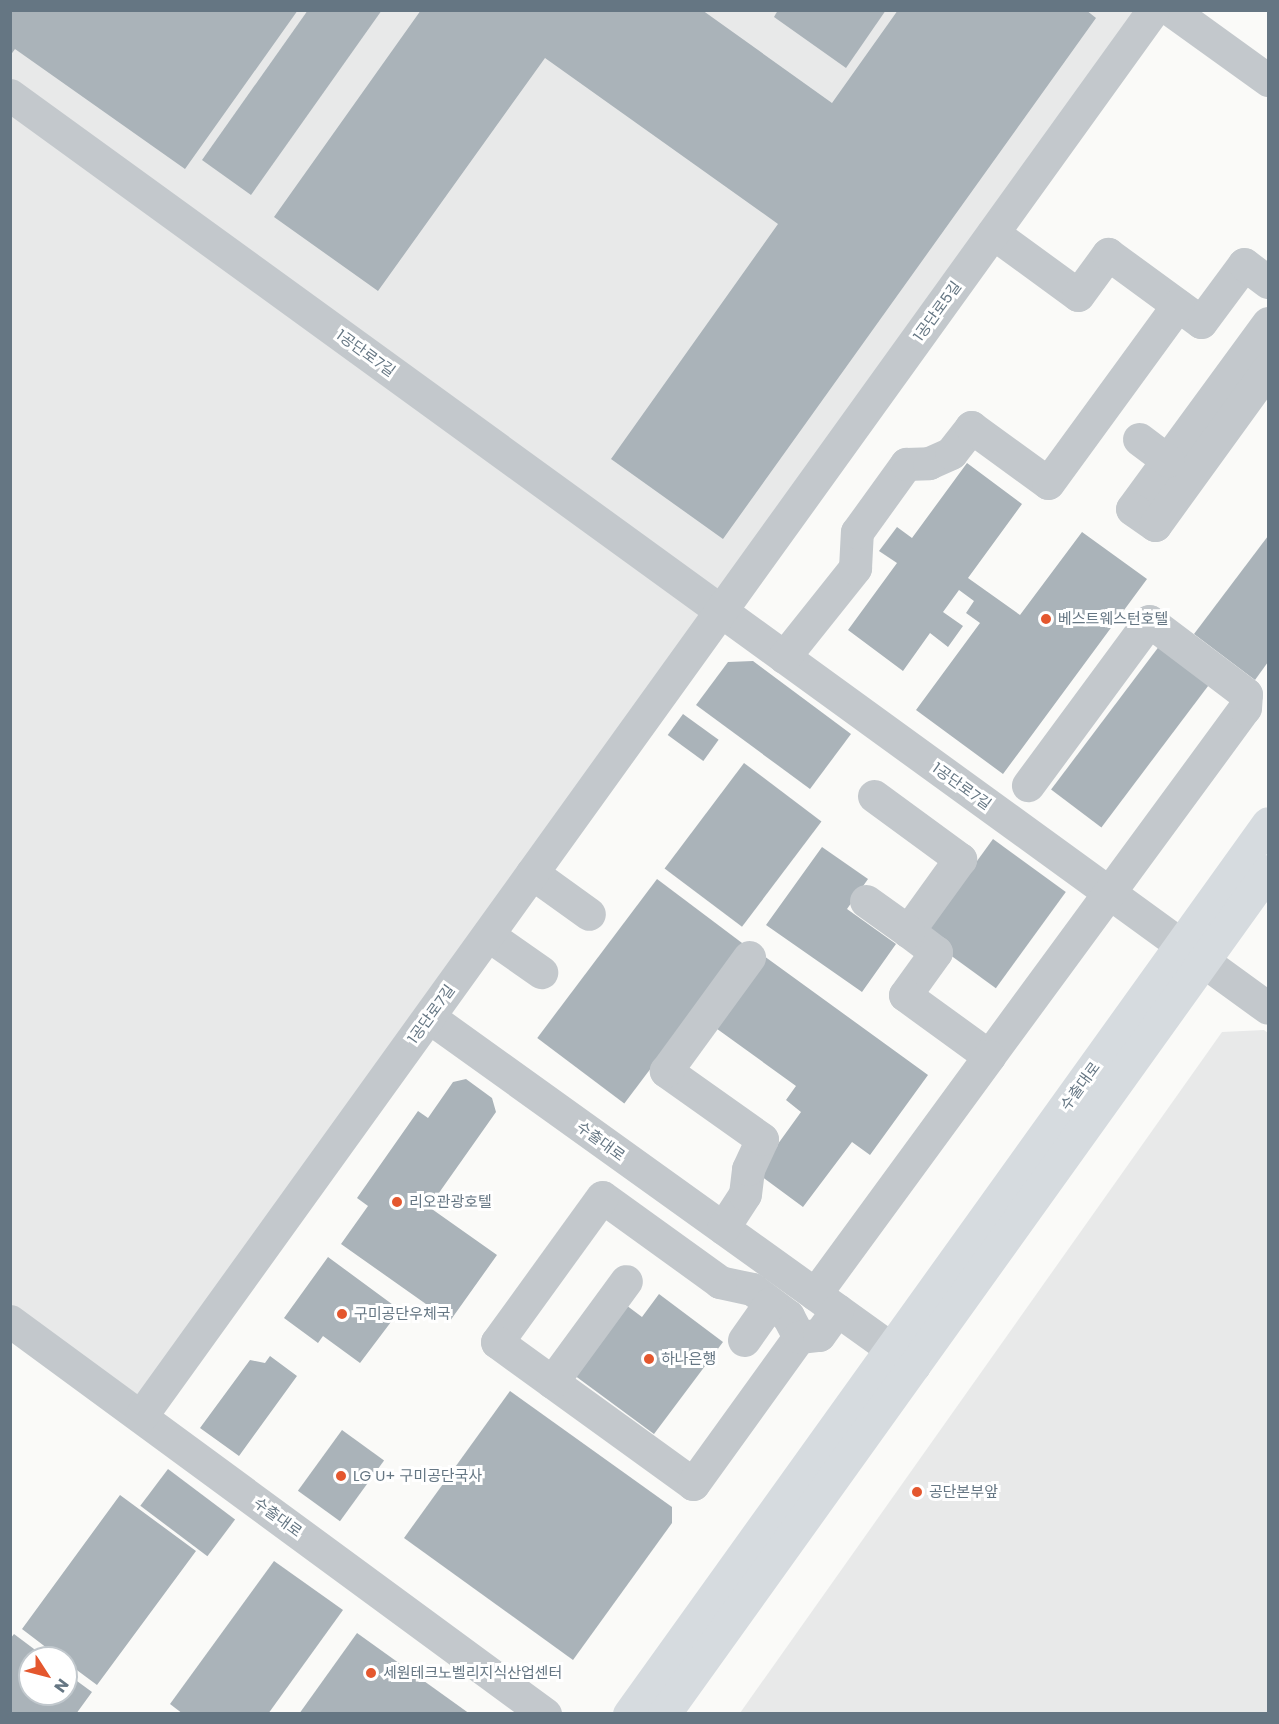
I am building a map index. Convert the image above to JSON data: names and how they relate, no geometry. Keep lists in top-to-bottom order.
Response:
{
  "streets": {
    "main road": ["수출대로"],
    "street": ["1공단로5길", "1공단로7길"]
  },
  "crossings": [
    ["1공단로5길", "1공단로7길"],
    ["1공단로7길", "수출대로"]
  ],
  "places": [
    "베스트웨스턴호텔",
    "리오관광호텔",
    "구미공단우체국",
    "하나은행",
    "LG U+ 구미공단국사",
    "공단본부앞",
    "세원테크노벨리지식산업센터"
  ],
  "north": "bottom right"
}
